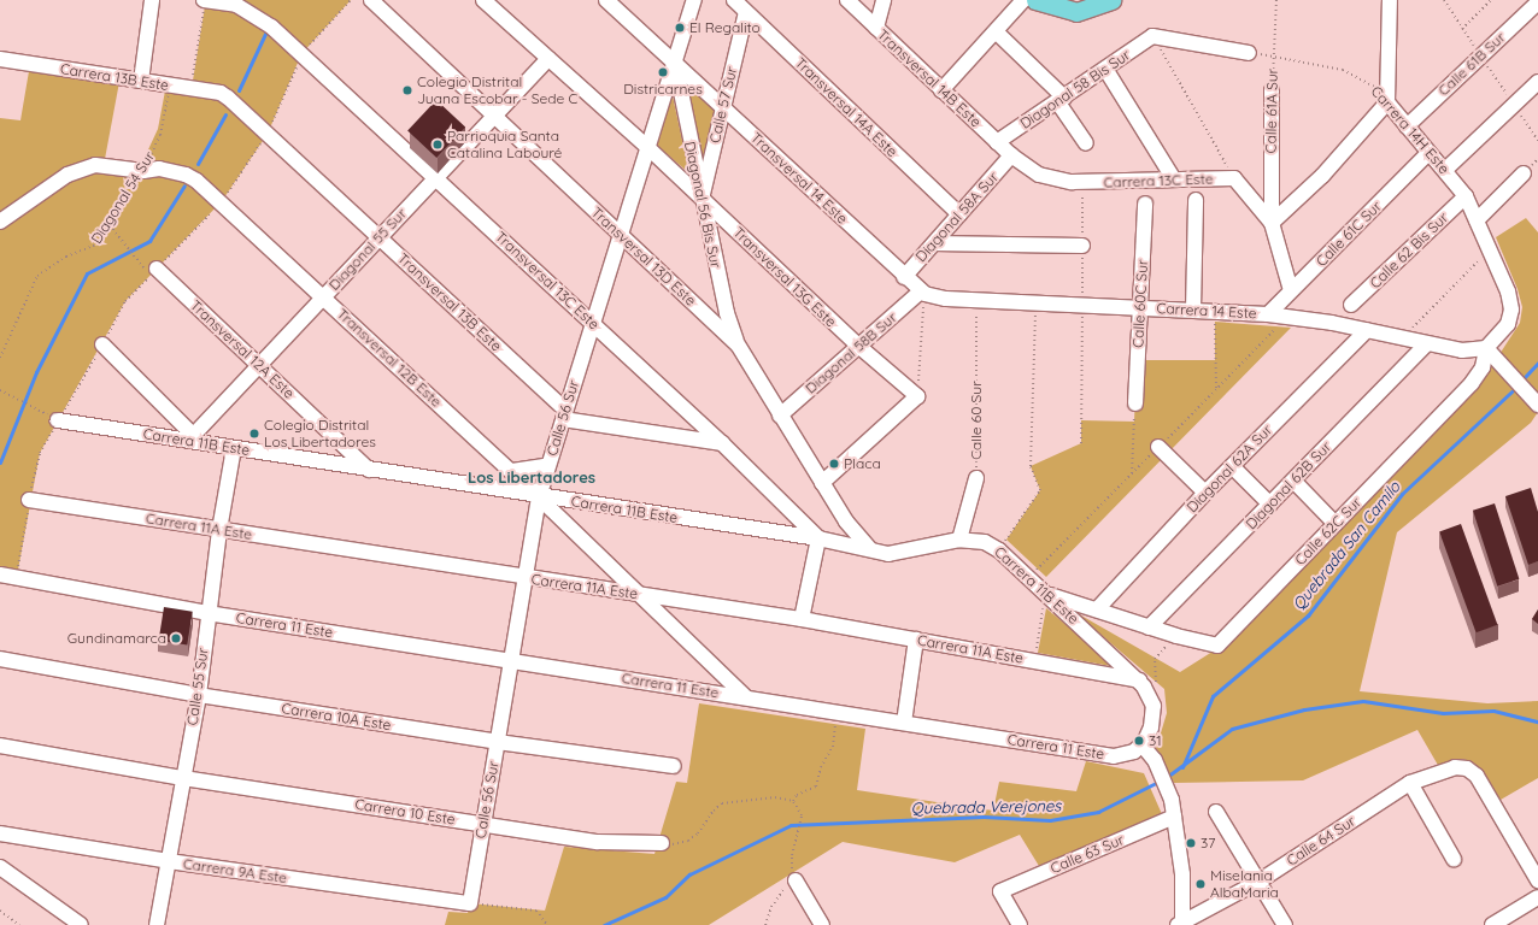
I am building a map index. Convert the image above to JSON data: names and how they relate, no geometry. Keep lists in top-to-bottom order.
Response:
{
  "streets": {
    "street": [
      "Calle 61B Sur",
      "Carrera 13B Este",
      "Transversal 14B Este",
      "Diagonal 58 Bis Sur",
      "Calle 57 Sur",
      "Transversal 14A Este",
      "Calle 61A Sur",
      "Carrera 14H Este",
      "Transversal 14 Este",
      "Carrera 13C Este",
      "Diagonal 56 Bis Sur",
      "Diagonal 58A Sur",
      "Calle 61C Sur",
      "Diagonal 55 Sur",
      "Calle 62 Bis Sur",
      "Transversal 13D Este",
      "Transversal 13G Este",
      "Transversal 13C Este",
      "Transversal 13B Este",
      "Calle 60C Sur",
      "Carrera 14 Este",
      "Transversal 12A Este",
      "Diagonal 58B Sur",
      "Transversal 12B Este",
      "Calle 56 Sur",
      "Calle 60 Sur",
      "Carrera 11B Este",
      "Diagonal 62A Sur",
      "Diagonal 62B Sur",
      "Carrera 11A Este",
      "Calle 62C Sur",
      "Carrera 11 Este",
      "Calle 55 Sur",
      "Carrera 10A Este",
      "Carrera 10 Este",
      "Calle 64 Sur",
      "Calle 63 Sur",
      "Carrera 9A Este"
    ],
    "path": ["Diagonal 54 Sur"]
  },
  "crossings": [
    ["Calle 61B Sur", "Carrera 14H Este"],
    ["Carrera 13B Este", "Diagonal 54 Sur"],
    ["Carrera 13B Este", "Transversal 13B Este"],
    ["Transversal 14B Este", "Diagonal 58 Bis Sur"],
    ["Transversal 14B Este", "Carrera 13C Este"],
    ["Transversal 14B Este", "Diagonal 58A Sur"],
    ["Calle 57 Sur", "Transversal 14A Este"],
    ["Calle 57 Sur", "Transversal 14 Este"],
    ["Calle 57 Sur", "Diagonal 56 Bis Sur"],
    ["Calle 57 Sur", "Transversal 13G Este"],
    ["Transversal 14A Este", "Diagonal 58A Sur"],
    ["Calle 61A Sur", "Carrera 14H Este"],
    ["Calle 61A Sur", "Carrera 13C Este"],
    ["Calle 61A Sur", "Calle 61C Sur"],
    ["Carrera 14H Este", "Calle 61C Sur"],
    ["Carrera 14H Este", "Calle 62 Bis Sur"],
    ["Carrera 14H Este", "Carrera 14 Este"],
    ["Carrera 14H Este", "Calle 62C Sur"],
    ["Transversal 14 Este", "Diagonal 56 Bis Sur"],
    ["Transversal 14 Este", "Diagonal 58A Sur"],
    ["Transversal 14 Este", "Carrera 14 Este"],
    ["Transversal 14 Este", "Diagonal 58B Sur"],
    ["Transversal 14 Este", "Calle 56 Sur"],
    ["Carrera 13C Este", "Diagonal 58A Sur"],
    ["Diagonal 54 Sur", "Transversal 12B Este"],
    ["Diagonal 56 Bis Sur", "Transversal 13D Este"],
    ["Diagonal 56 Bis Sur", "Transversal 13G Este"],
    ["Diagonal 56 Bis Sur", "Calle 56 Sur"],
    ["Calle 61C Sur", "Carrera 14 Este"],
    ["Diagonal 55 Sur", "Transversal 13D Este"],
    ["Diagonal 55 Sur", "Transversal 13G Este"],
    ["Diagonal 55 Sur", "Transversal 13C Este"],
    ["Diagonal 55 Sur", "Transversal 13B Este"],
    ["Diagonal 55 Sur", "Transversal 12A Este"],
    ["Diagonal 55 Sur", "Transversal 12B Este"],
    ["Diagonal 55 Sur", "Carrera 11B Este"],
    ["Transversal 13D Este", "Diagonal 58B Sur"],
    ["Transversal 13D Este", "Calle 56 Sur"],
    ["Transversal 13D Este", "Carrera 11B Este"],
    ["Transversal 13G Este", "Diagonal 58B Sur"],
    ["Transversal 13G Este", "Calle 56 Sur"],
    ["Transversal 13C Este", "Calle 56 Sur"],
    ["Transversal 13C Este", "Carrera 11B Este"],
    ["Transversal 13B Este", "Calle 56 Sur"],
    ["Calle 60C Sur", "Carrera 14 Este"],
    ["Carrera 14 Este", "Diagonal 58B Sur"],
    ["Carrera 14 Este", "Calle 60 Sur"],
    ["Carrera 14 Este", "Diagonal 62A Sur"],
    ["Carrera 14 Este", "Diagonal 62B Sur"],
    ["Carrera 14 Este", "Calle 62C Sur"],
    ["Transversal 12A Este", "Carrera 11B Este"],
    ["Transversal 12B Este", "Calle 56 Sur"],
    ["Transversal 12B Este", "Carrera 11B Este"],
    ["Transversal 12B Este", "Carrera 11A Este"],
    ["Transversal 12B Este", "Carrera 11 Este"],
    ["Calle 56 Sur", "Carrera 11B Este"],
    ["Calle 56 Sur", "Carrera 11A Este"],
    ["Calle 56 Sur", "Carrera 11 Este"],
    ["Calle 56 Sur", "Carrera 10A Este"],
    ["Calle 56 Sur", "Carrera 10 Este"],
    ["Calle 56 Sur", "Carrera 9A Este"],
    ["Calle 60 Sur", "Carrera 11B Este"],
    ["Carrera 11B Este", "Carrera 11A Este"],
    ["Carrera 11B Este", "Calle 55 Sur"],
    ["Carrera 11A Este", "Calle 55 Sur"],
    ["Carrera 11 Este", "Calle 55 Sur"],
    ["Calle 55 Sur", "Carrera 10A Este"],
    ["Calle 55 Sur", "Carrera 10 Este"],
    ["Calle 55 Sur", "Carrera 9A Este"]
  ],
  "districts": ["Los Libertadores"],
  "water": ["Quebrada San Camilo", "Quebrada Verejones"],
  "places": [
    "El Regalito",
    "Districarnes",
    "Colegio Distrital Juana Escobar - Sede C",
    "Parrioquia Santa Catalina Labouré",
    "Colegio Distrital Los Libertadores",
    "Placa",
    "Gundinamarca",
    "31",
    "37",
    "Miselania AlbaMaria"
  ]
}
